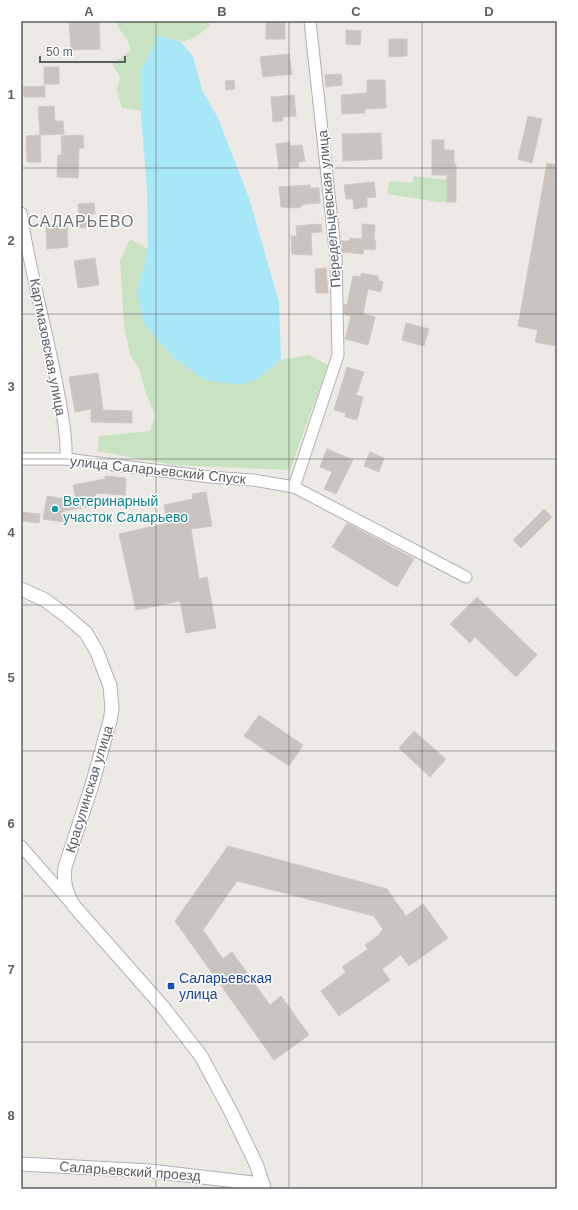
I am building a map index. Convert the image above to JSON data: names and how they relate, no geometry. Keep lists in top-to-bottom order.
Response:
{
  "streets": {
    "street": [
      "Передельцевская улица",
      "Картмазовская улица",
      "улица Саларьевский Спуск",
      "Красулинская улица",
      "Саларьевский проезд"
    ]
  },
  "crossings": [
    ["Передельцевская улица", "улица Саларьевский Спуск"],
    ["Картмазовская улица", "улица Саларьевский Спуск"]
  ],
  "districts": ["САЛАРЬЕВО"],
  "places": {
    "other": ["Ветеринарный участок Саларьево"],
    "transit": ["Саларьевская улица"]
  },
  "scale_bar": "50 m",
  "grid": {
    "columns": [
      "A",
      "B",
      "C",
      "D"
    ],
    "rows": [
      "1",
      "2",
      "3",
      "4",
      "5",
      "6",
      "7",
      "8"
    ]
  }
}
